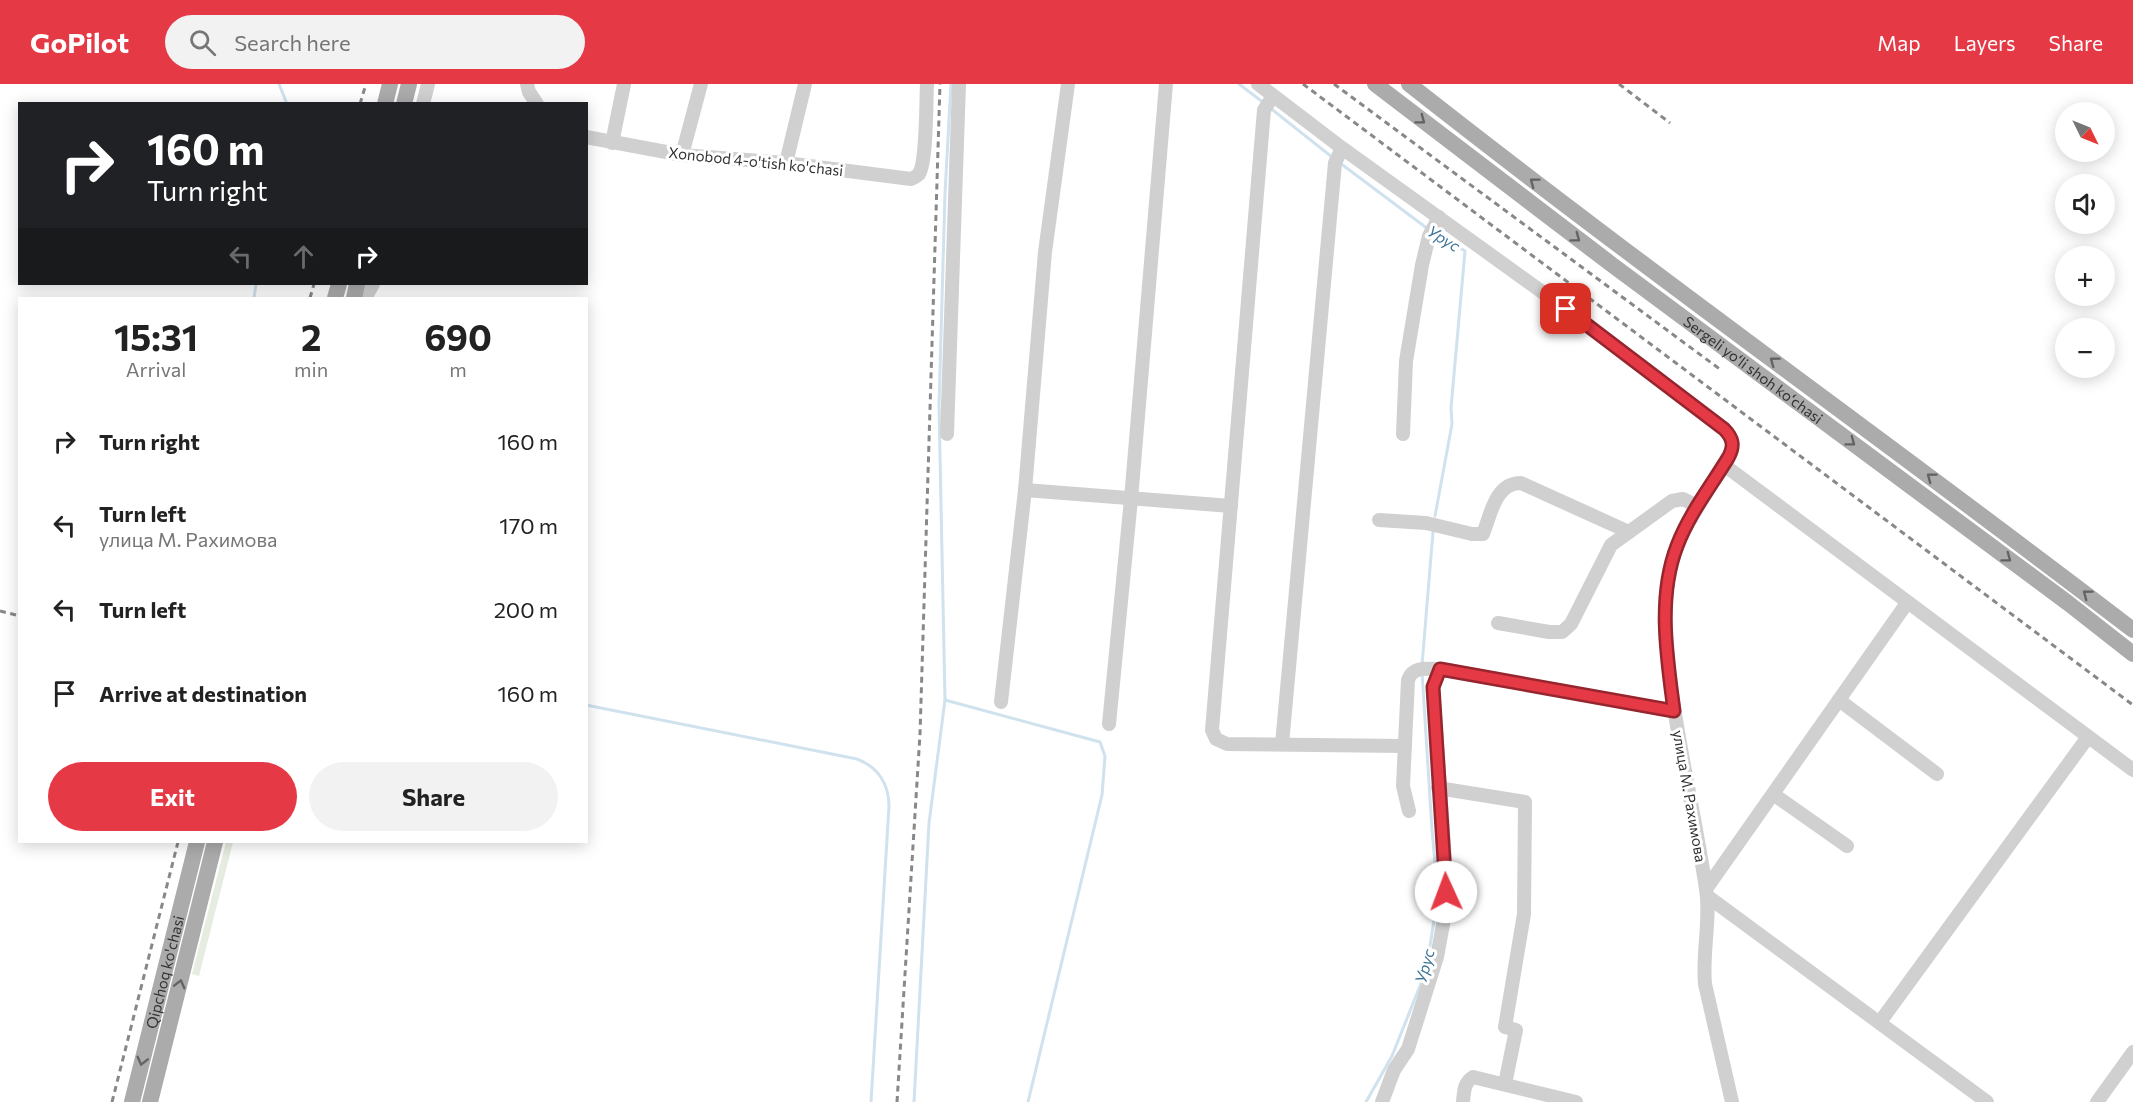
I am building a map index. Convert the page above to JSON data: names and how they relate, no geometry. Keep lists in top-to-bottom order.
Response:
{
  "streets": {
    "main road": ["Sergeli yo‘li shoh ko‘chasi", "Qipchoq ko'chasi"],
    "street": ["Xonobod 4-o'tish ko'chasi", "улица М. Рахимова"]
  },
  "water": ["Урус"],
  "north": "bottom right",
  "page": {
    "header": "GoPilot",
    "search": "Search here",
    "nav": ["Map", "Layers", "Share"],
    "map_buttons": ["+", "−"],
    "turn": ["160 m", "Turn right"],
    "eta": [
      "15:31",
      "Arrival",
      "2",
      "min",
      "690",
      "m"
    ],
    "list": [
      {
        "name": "Turn right",
        "value": "160 m"
      },
      {
        "name": "Turn left",
        "note": "улица М. Рахимова",
        "value": "170 m"
      },
      {
        "name": "Turn left",
        "value": "200 m"
      },
      {
        "name": "Arrive at destination",
        "value": "160 m"
      }
    ],
    "buttons": ["Exit", "Share"]
  }
}
